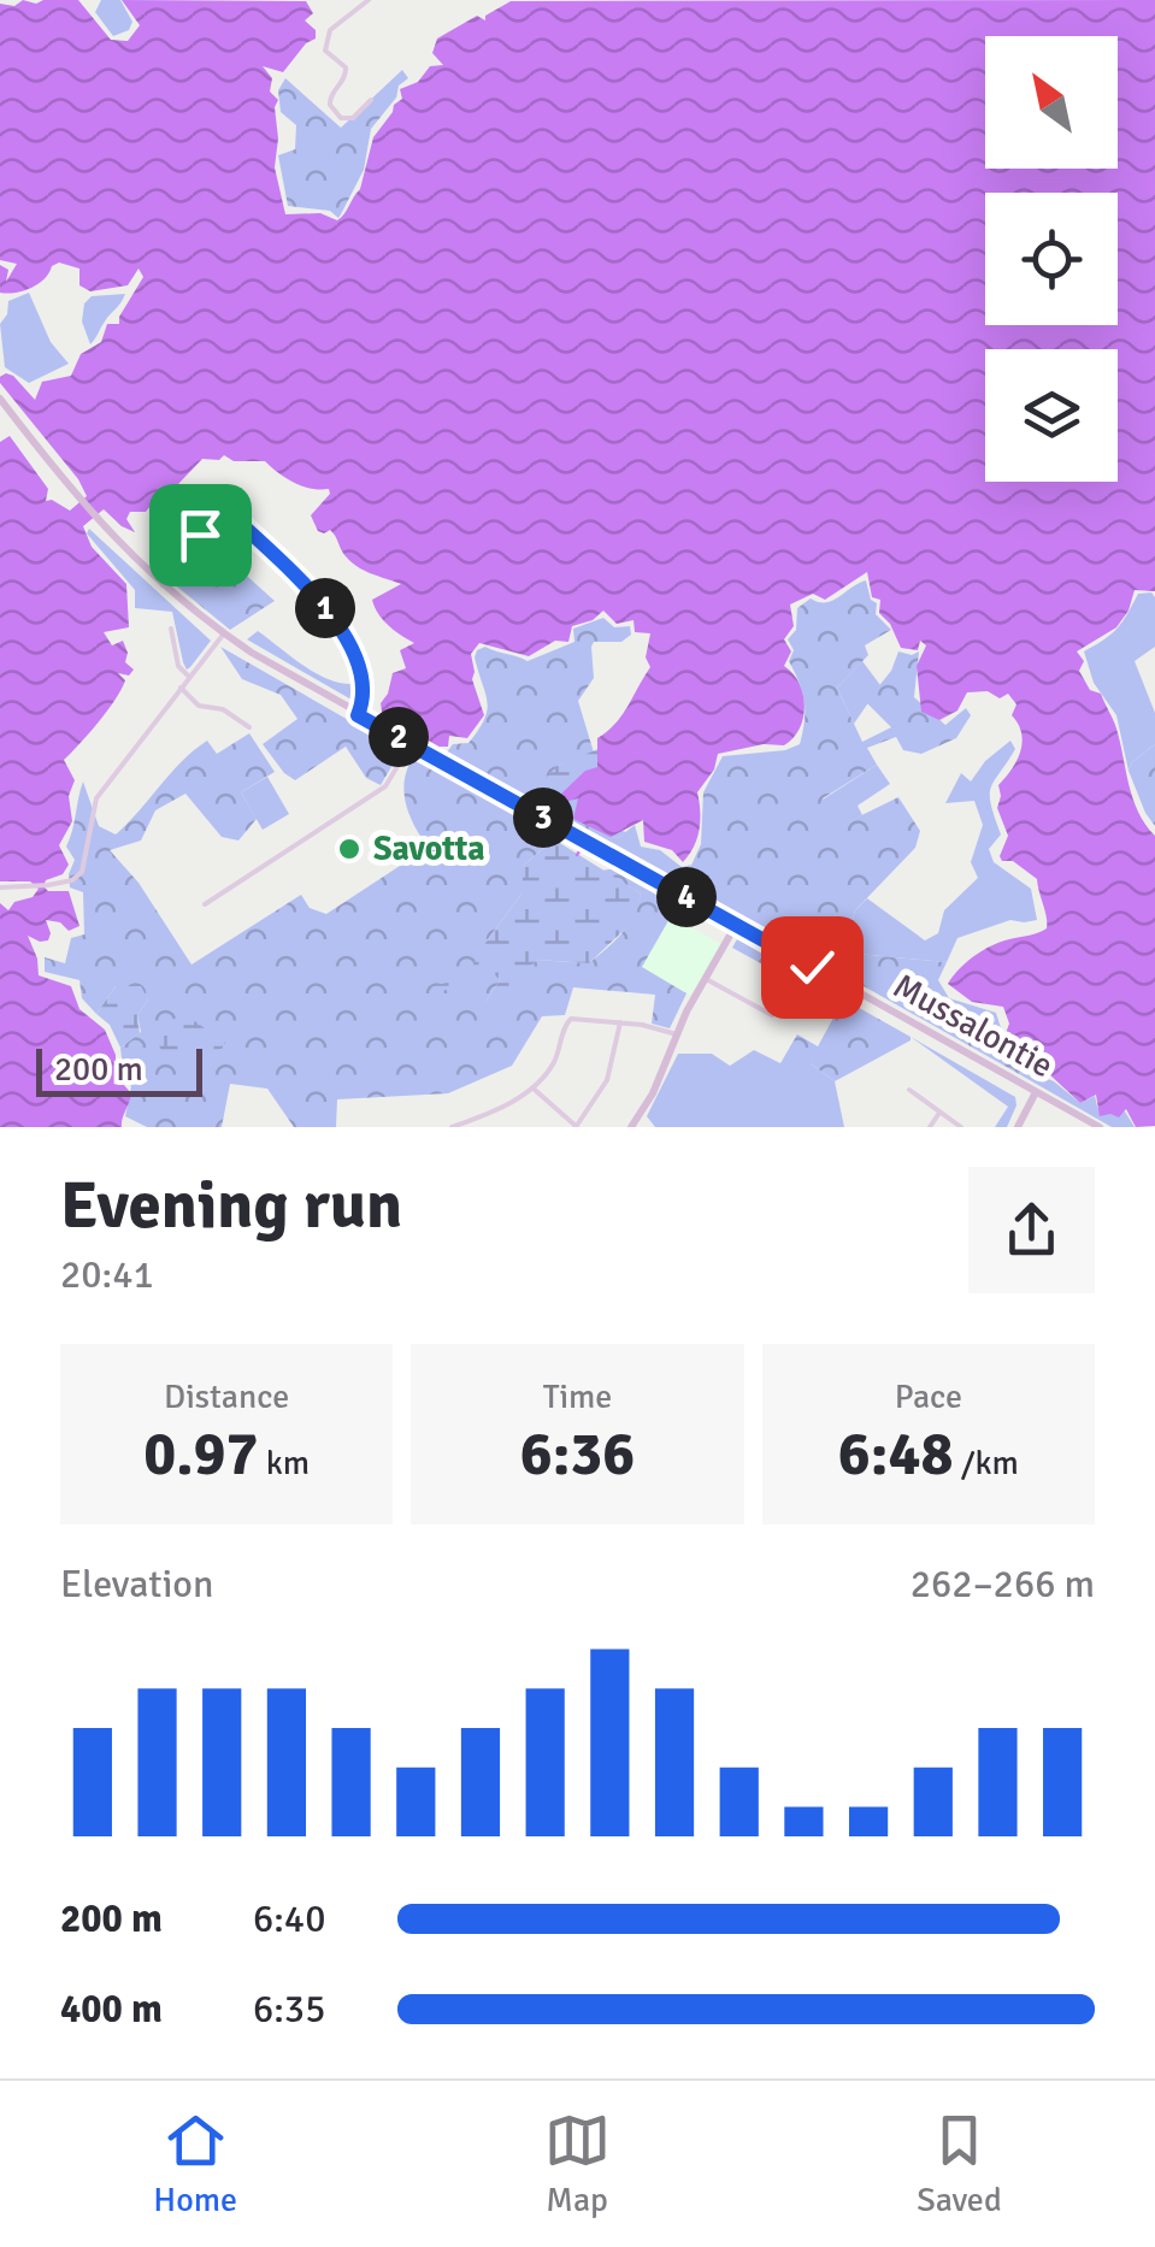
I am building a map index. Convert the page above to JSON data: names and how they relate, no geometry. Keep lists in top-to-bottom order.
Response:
{
  "streets": {
    "main road": ["Mussalontie"]
  },
  "places": ["Savotta"],
  "scale_bar": "200 m",
  "north": "top left",
  "page": {
    "pins": [
      "1",
      "2",
      "3",
      "4"
    ],
    "scale": "200 m",
    "heading": ["Evening run", "20:41"],
    "stats": [
      ["Distance", "0.97 km"],
      ["Time", "6:36"],
      ["Pace", "6:48 /km"]
    ],
    "chart": ["Elevation", "262–266 m"],
    "list": [
      {
        "name": "200 m",
        "note": "6:40"
      },
      {
        "name": "400 m",
        "note": "6:35"
      }
    ],
    "tabs": ["Home", "Map", "Saved"]
  }
}
